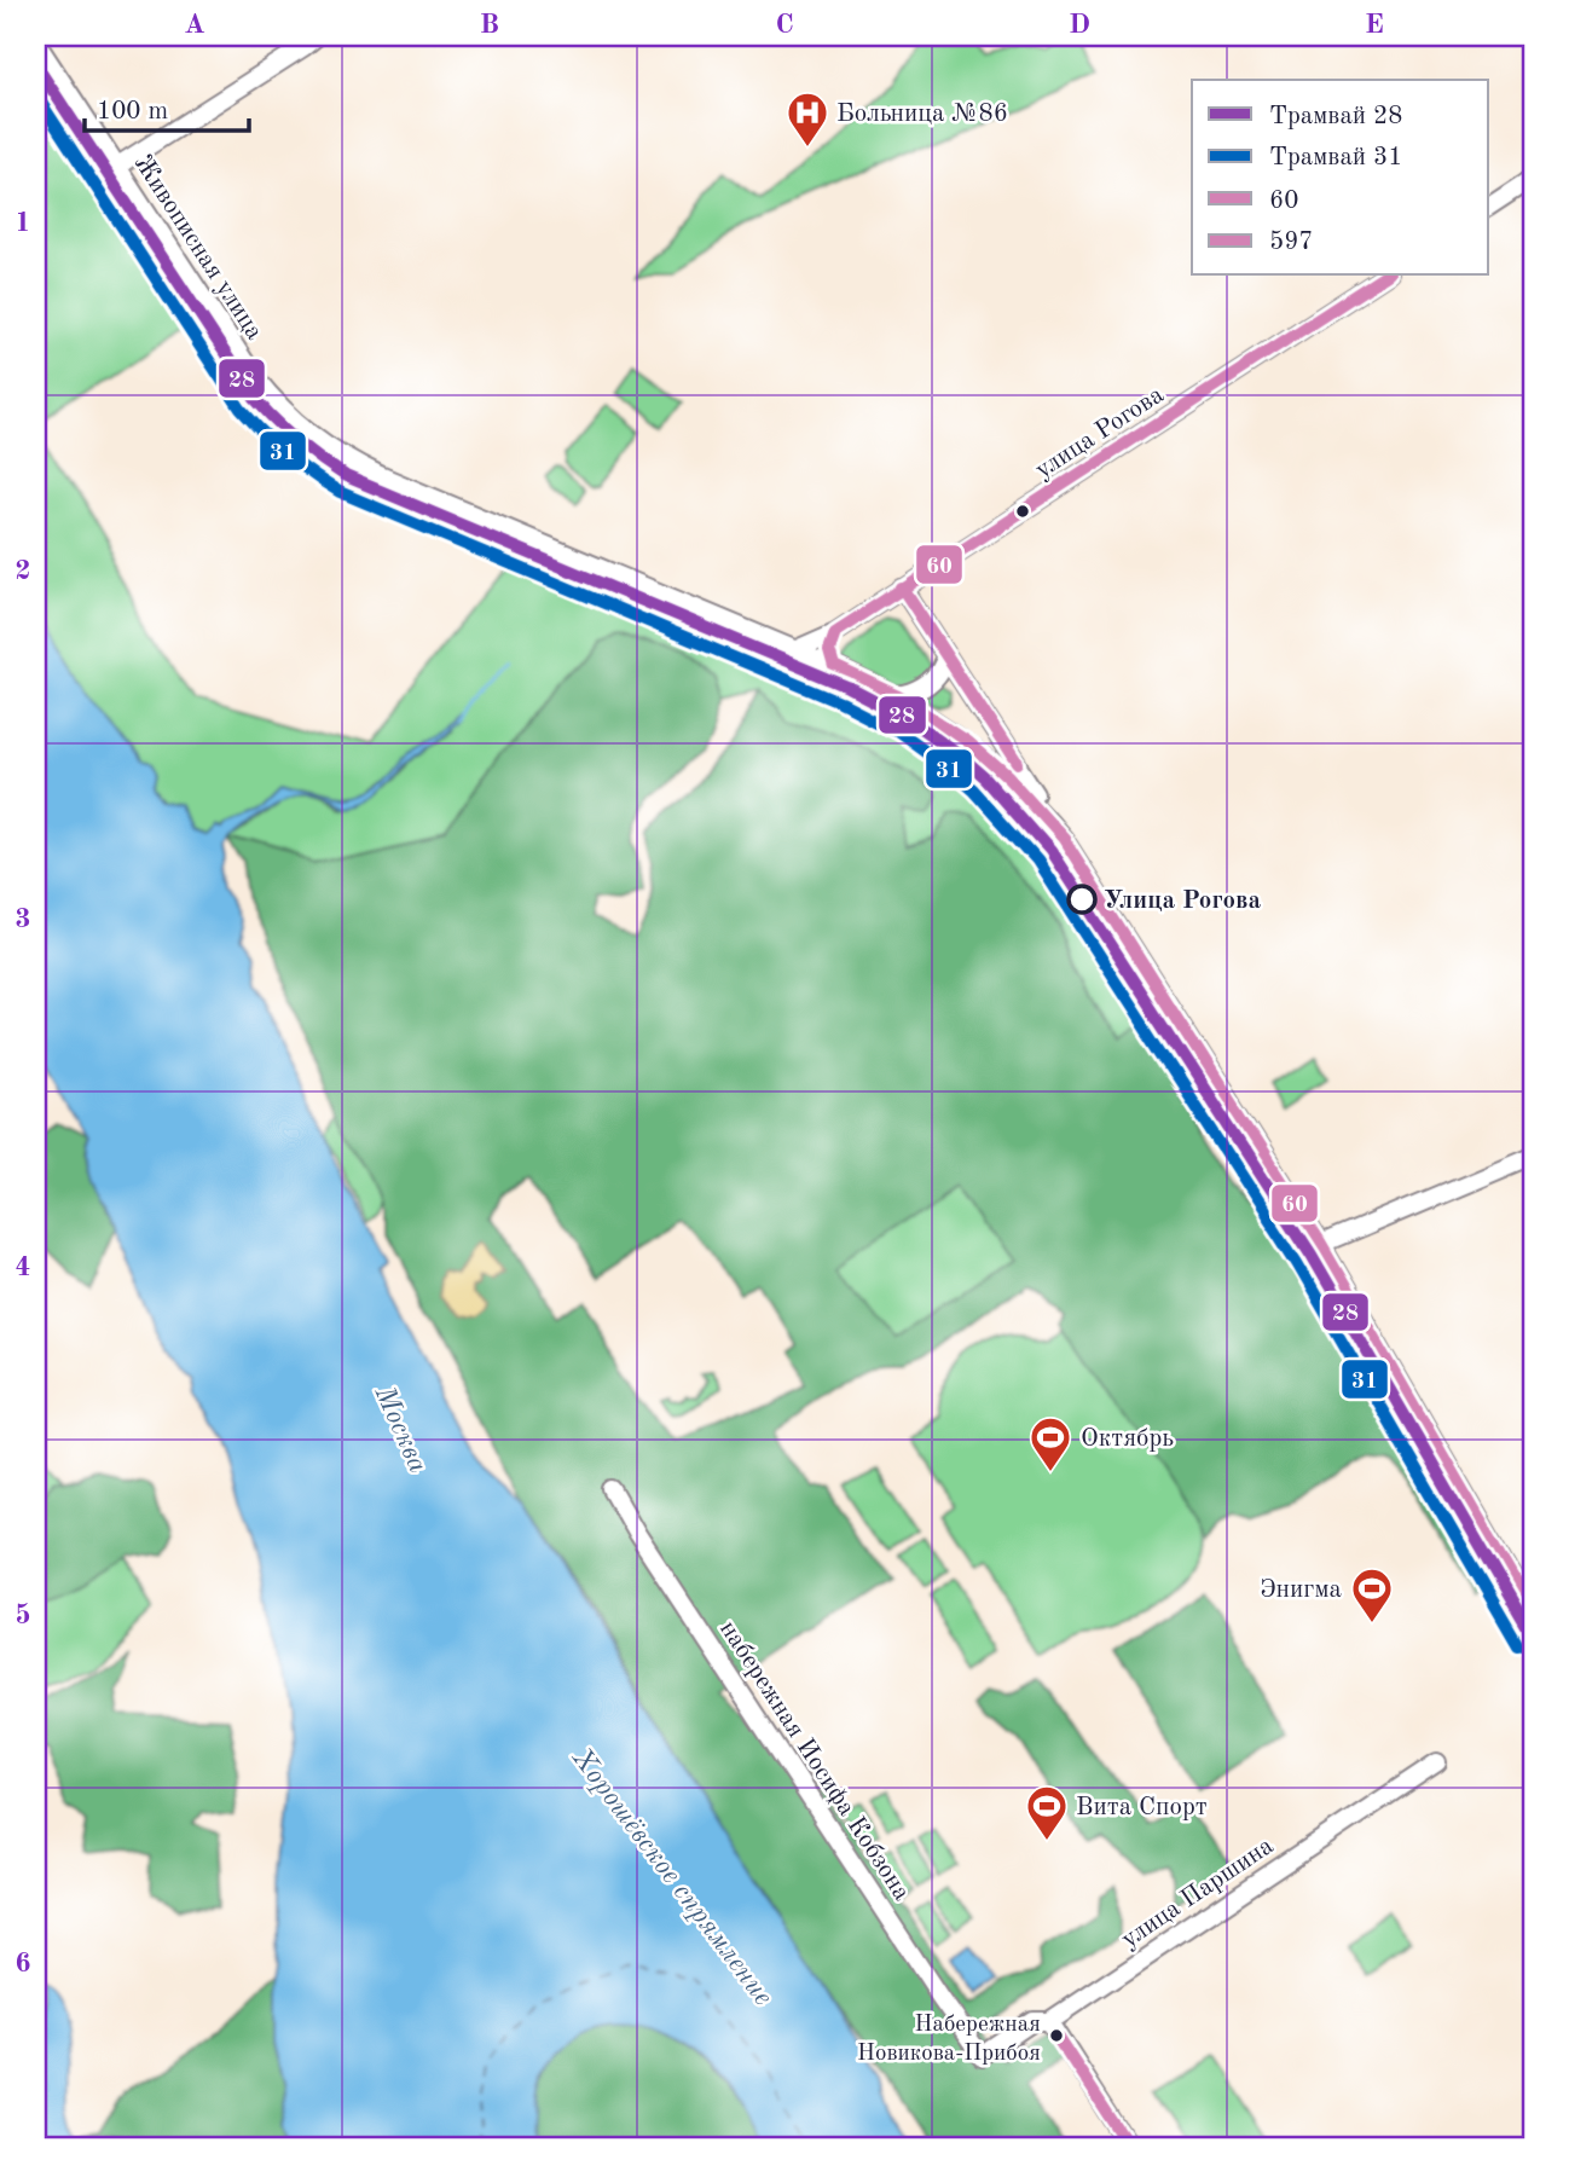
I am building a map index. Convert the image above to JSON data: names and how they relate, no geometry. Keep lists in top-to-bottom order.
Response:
{
  "streets": {
    "street": [
      "Живописная улица",
      "улица Рогова",
      "набережная Иосифа Кобзона",
      "улица Паршина"
    ]
  },
  "crossings": [
    ["Живописная улица", "улица Рогова"],
    ["набережная Иосифа Кобзона", "улица Паршина"]
  ],
  "water": ["Москва", "Хорошёвское спрямление"],
  "places": {
    "hospital": ["Больница №86"],
    "other": ["Улица Рогова", "Набережная Новикова-Прибоя"],
    "sports": ["Октябрь", "Энигма", "Вита Спорт"]
  },
  "lines": [
    "tram line 28",
    "tram line 31",
    "transit line 60",
    "transit line 597"
  ],
  "legend": [
    "Трамвай 28",
    "Трамвай 31",
    "60",
    "597"
  ],
  "scale_bar": "100 m",
  "grid": {
    "columns": [
      "A",
      "B",
      "C",
      "D",
      "E"
    ],
    "rows": [
      "1",
      "2",
      "3",
      "4",
      "5",
      "6"
    ]
  }
}
